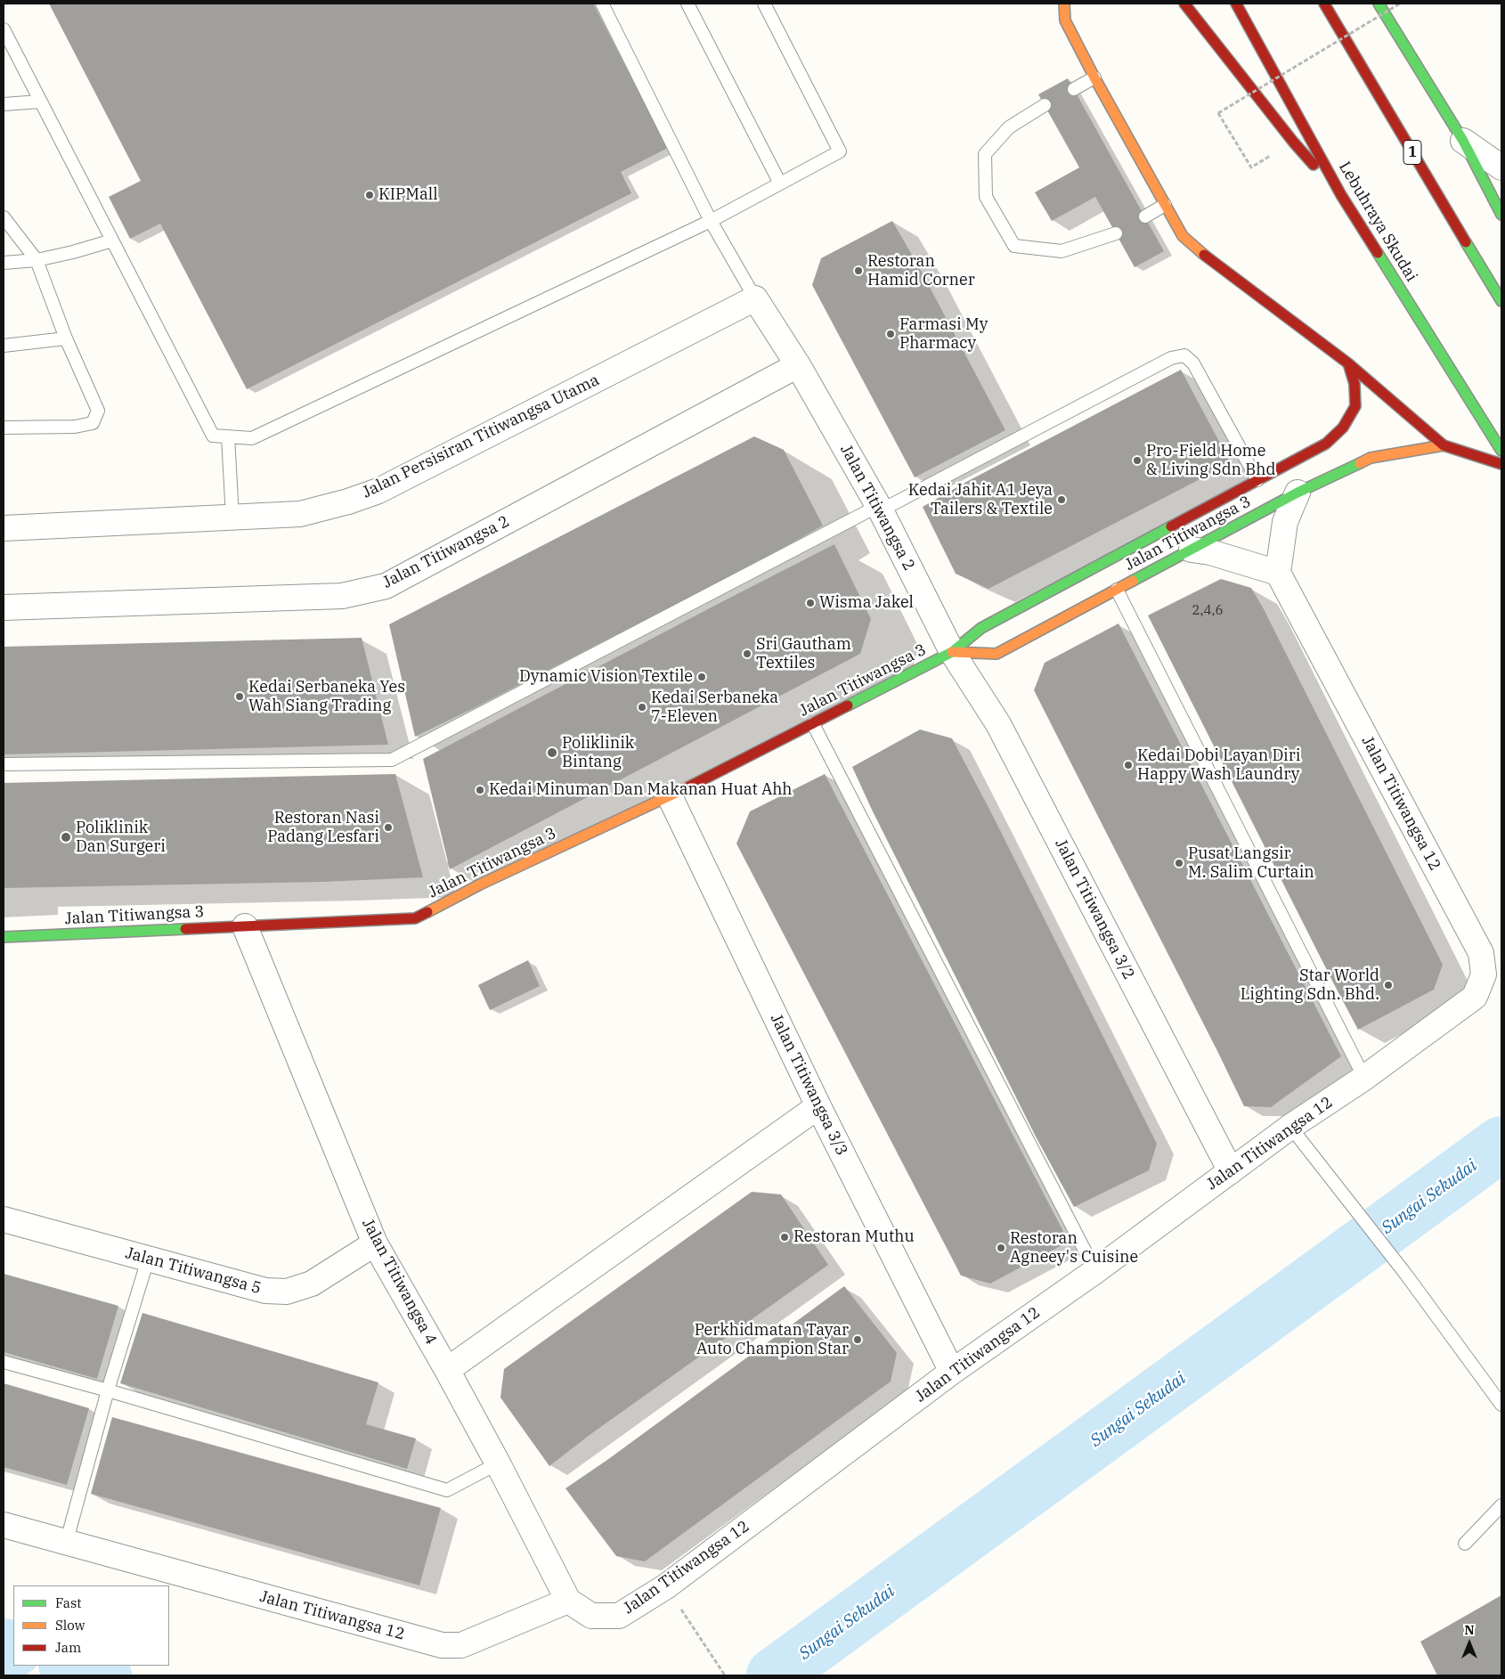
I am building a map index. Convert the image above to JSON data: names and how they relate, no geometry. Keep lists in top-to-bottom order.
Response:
{
  "streets": {
    "main road": ["1", "Lebuhraya Skudai", "Jalan Titiwangsa 3"],
    "street": [
      "Jalan Persisiran Titiwangsa Utama",
      "Jalan Titiwangsa 2",
      "Jalan Titiwangsa 12",
      "Jalan Titiwangsa 3/2",
      "Jalan Titiwangsa 3/3",
      "Jalan Titiwangsa 5",
      "Jalan Titiwangsa 4"
    ]
  },
  "crossings": [
    ["Jalan Persisiran Titiwangsa Utama", "Jalan Titiwangsa 2"],
    ["Jalan Titiwangsa 2", "Jalan Titiwangsa 3"],
    ["Jalan Titiwangsa 2", "Jalan Titiwangsa 3/2"],
    ["Jalan Titiwangsa 3", "Jalan Titiwangsa 3/2"],
    ["Jalan Titiwangsa 3", "Jalan Titiwangsa 3/3"],
    ["Jalan Titiwangsa 3", "Jalan Titiwangsa 4"],
    ["Jalan Titiwangsa 12", "Jalan Titiwangsa 3/2"],
    ["Jalan Titiwangsa 12", "Jalan Titiwangsa 3/3"],
    ["Jalan Titiwangsa 12", "Jalan Titiwangsa 4"],
    ["Jalan Titiwangsa 5", "Jalan Titiwangsa 4"]
  ],
  "water": ["Sungai Sekudai"],
  "places": [
    "KIPMall",
    "Restoran Hamid Corner",
    "Farmasi My Pharmacy",
    "Pro-Field Home & Living Sdn Bhd",
    "Kedai Jahit A1 Jeya Tailers & Textile",
    "Wisma Jakel",
    "Sri Gautham Textiles",
    "Dynamic Vision Textile",
    "Kedai Serbaneka Yes Wah Siang Trading",
    "Kedai Serbaneka 7-Eleven",
    "Poliklinik Bintang",
    "Kedai Dobi Layan Diri Happy Wash Laundry",
    "Kedai Minuman Dan Makanan Huat Ahh",
    "Restoran Nasi Padang Lesfari",
    "Poliklinik Dan Surgeri",
    "Pusat Langsir M. Salim Curtain",
    "Star World Lighting Sdn. Bhd.",
    "Restoran Muthu",
    "Restoran Agneey's Cuisine",
    "Perkhidmatan Tayar Auto Champion Star"
  ],
  "house_numbers": ["2,4,6"],
  "legend": ["Fast", "Slow", "Jam"],
  "north": "top"
}
